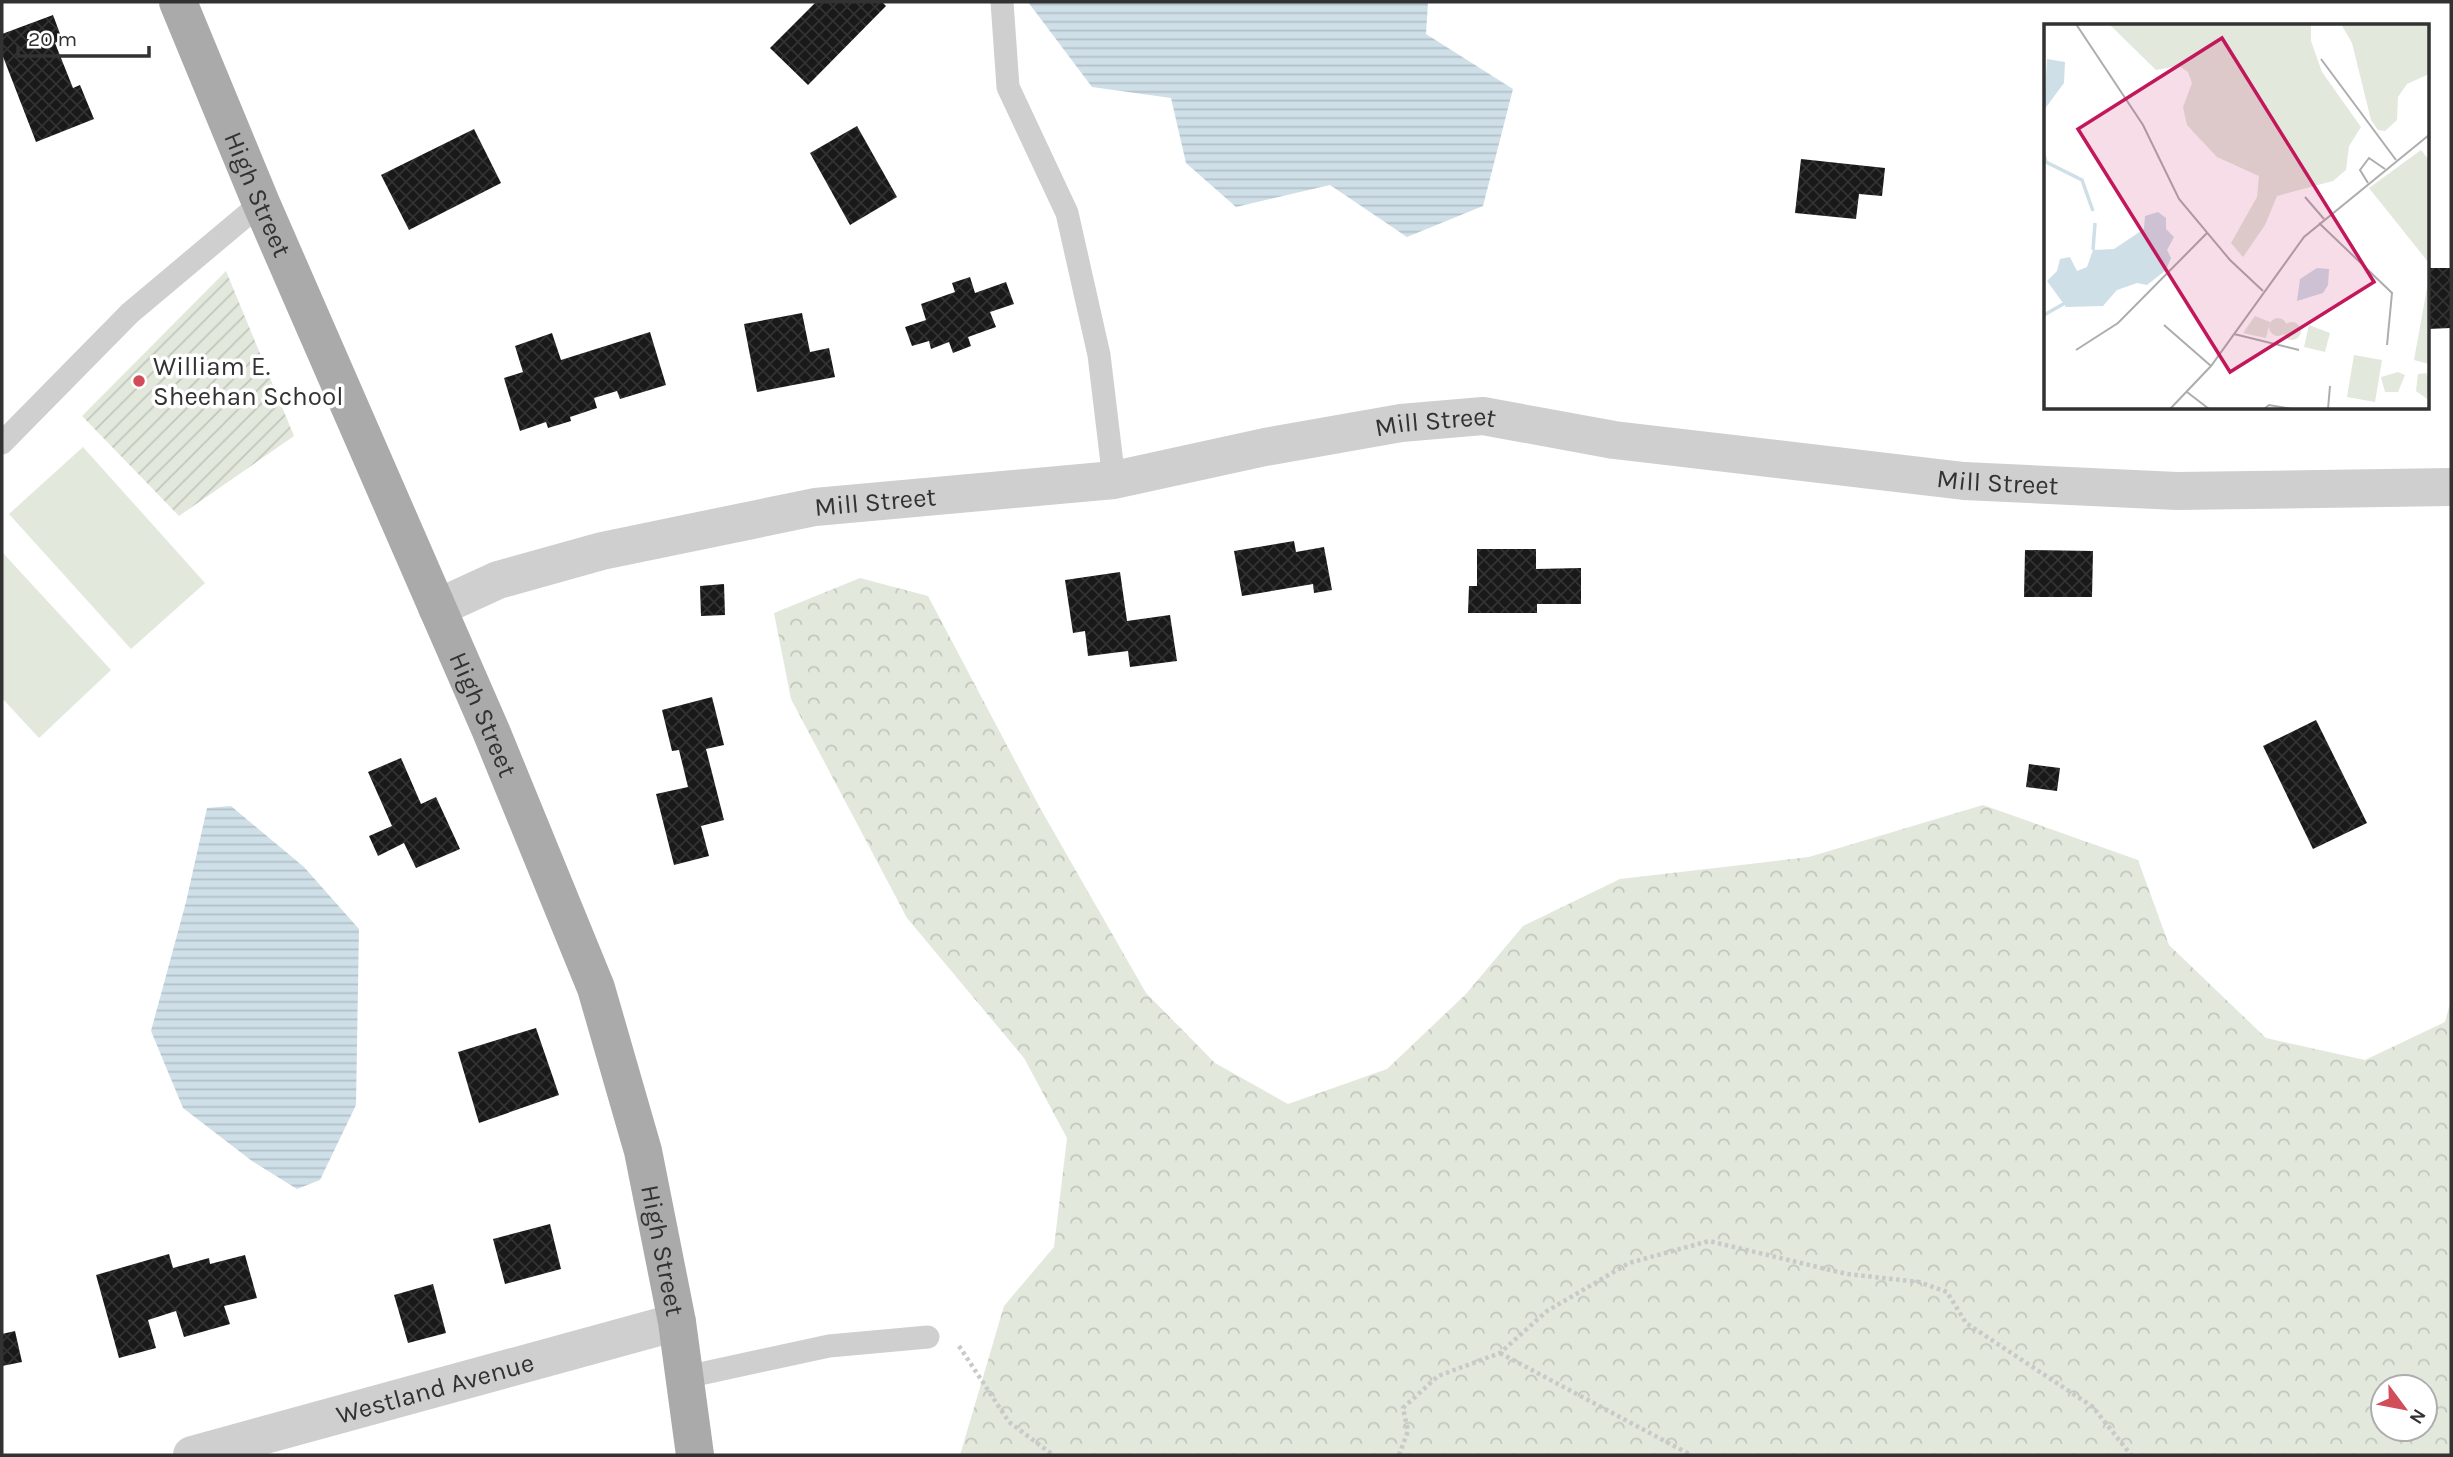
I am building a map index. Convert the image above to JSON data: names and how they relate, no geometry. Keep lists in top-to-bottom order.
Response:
{
  "streets": {
    "main road": ["High Street"],
    "street": ["Mill Street", "Westland Avenue"]
  },
  "crossings": [
    ["High Street", "Mill Street"],
    ["High Street", "Westland Avenue"]
  ],
  "places": ["William E. Sheehan School"],
  "scale_bar": "20 m",
  "north": "bottom right"
}
